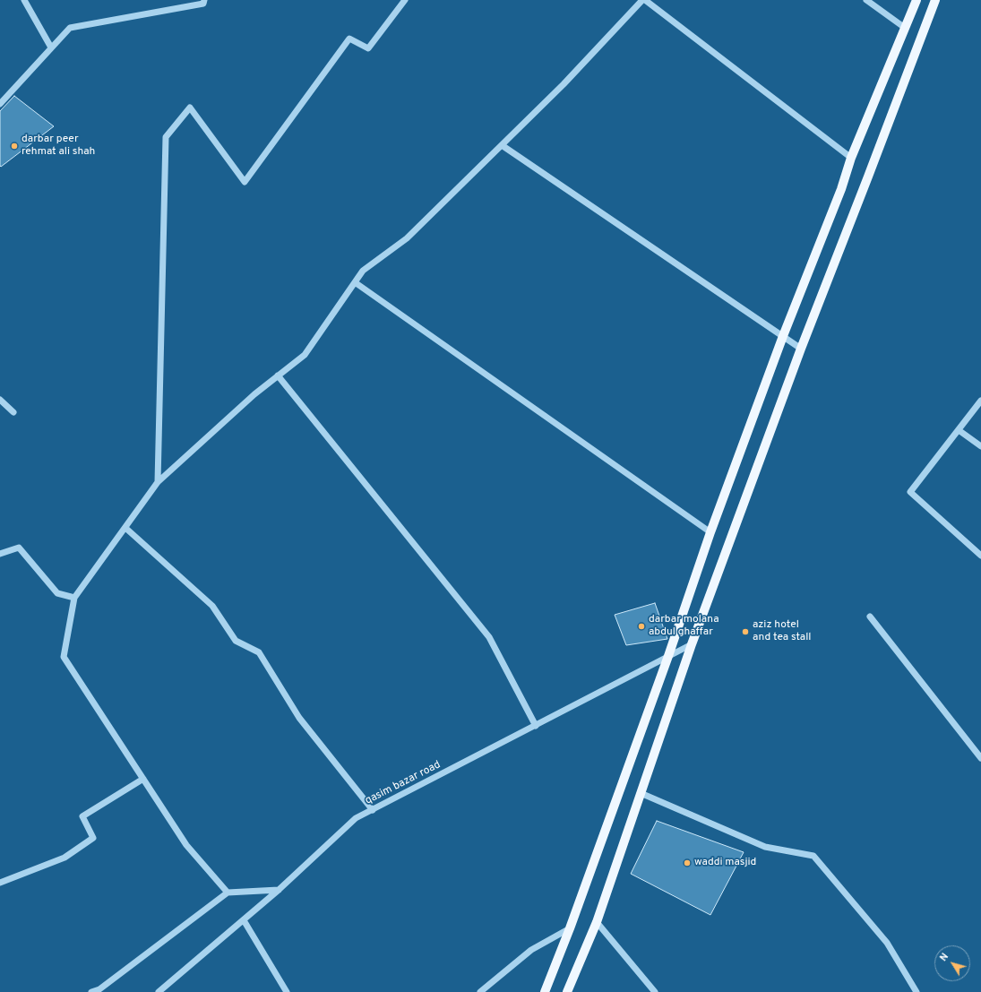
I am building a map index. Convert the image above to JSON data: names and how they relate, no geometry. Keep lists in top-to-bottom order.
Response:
{
  "streets": {
    "street": ["qasim bazar road"]
  },
  "places": [
    "darbar peer rehmat ali shah",
    "darbar molana abdul ghaffar",
    "aziz hotel and tea stall",
    "waddi masjid"
  ],
  "north": "top left"
}
